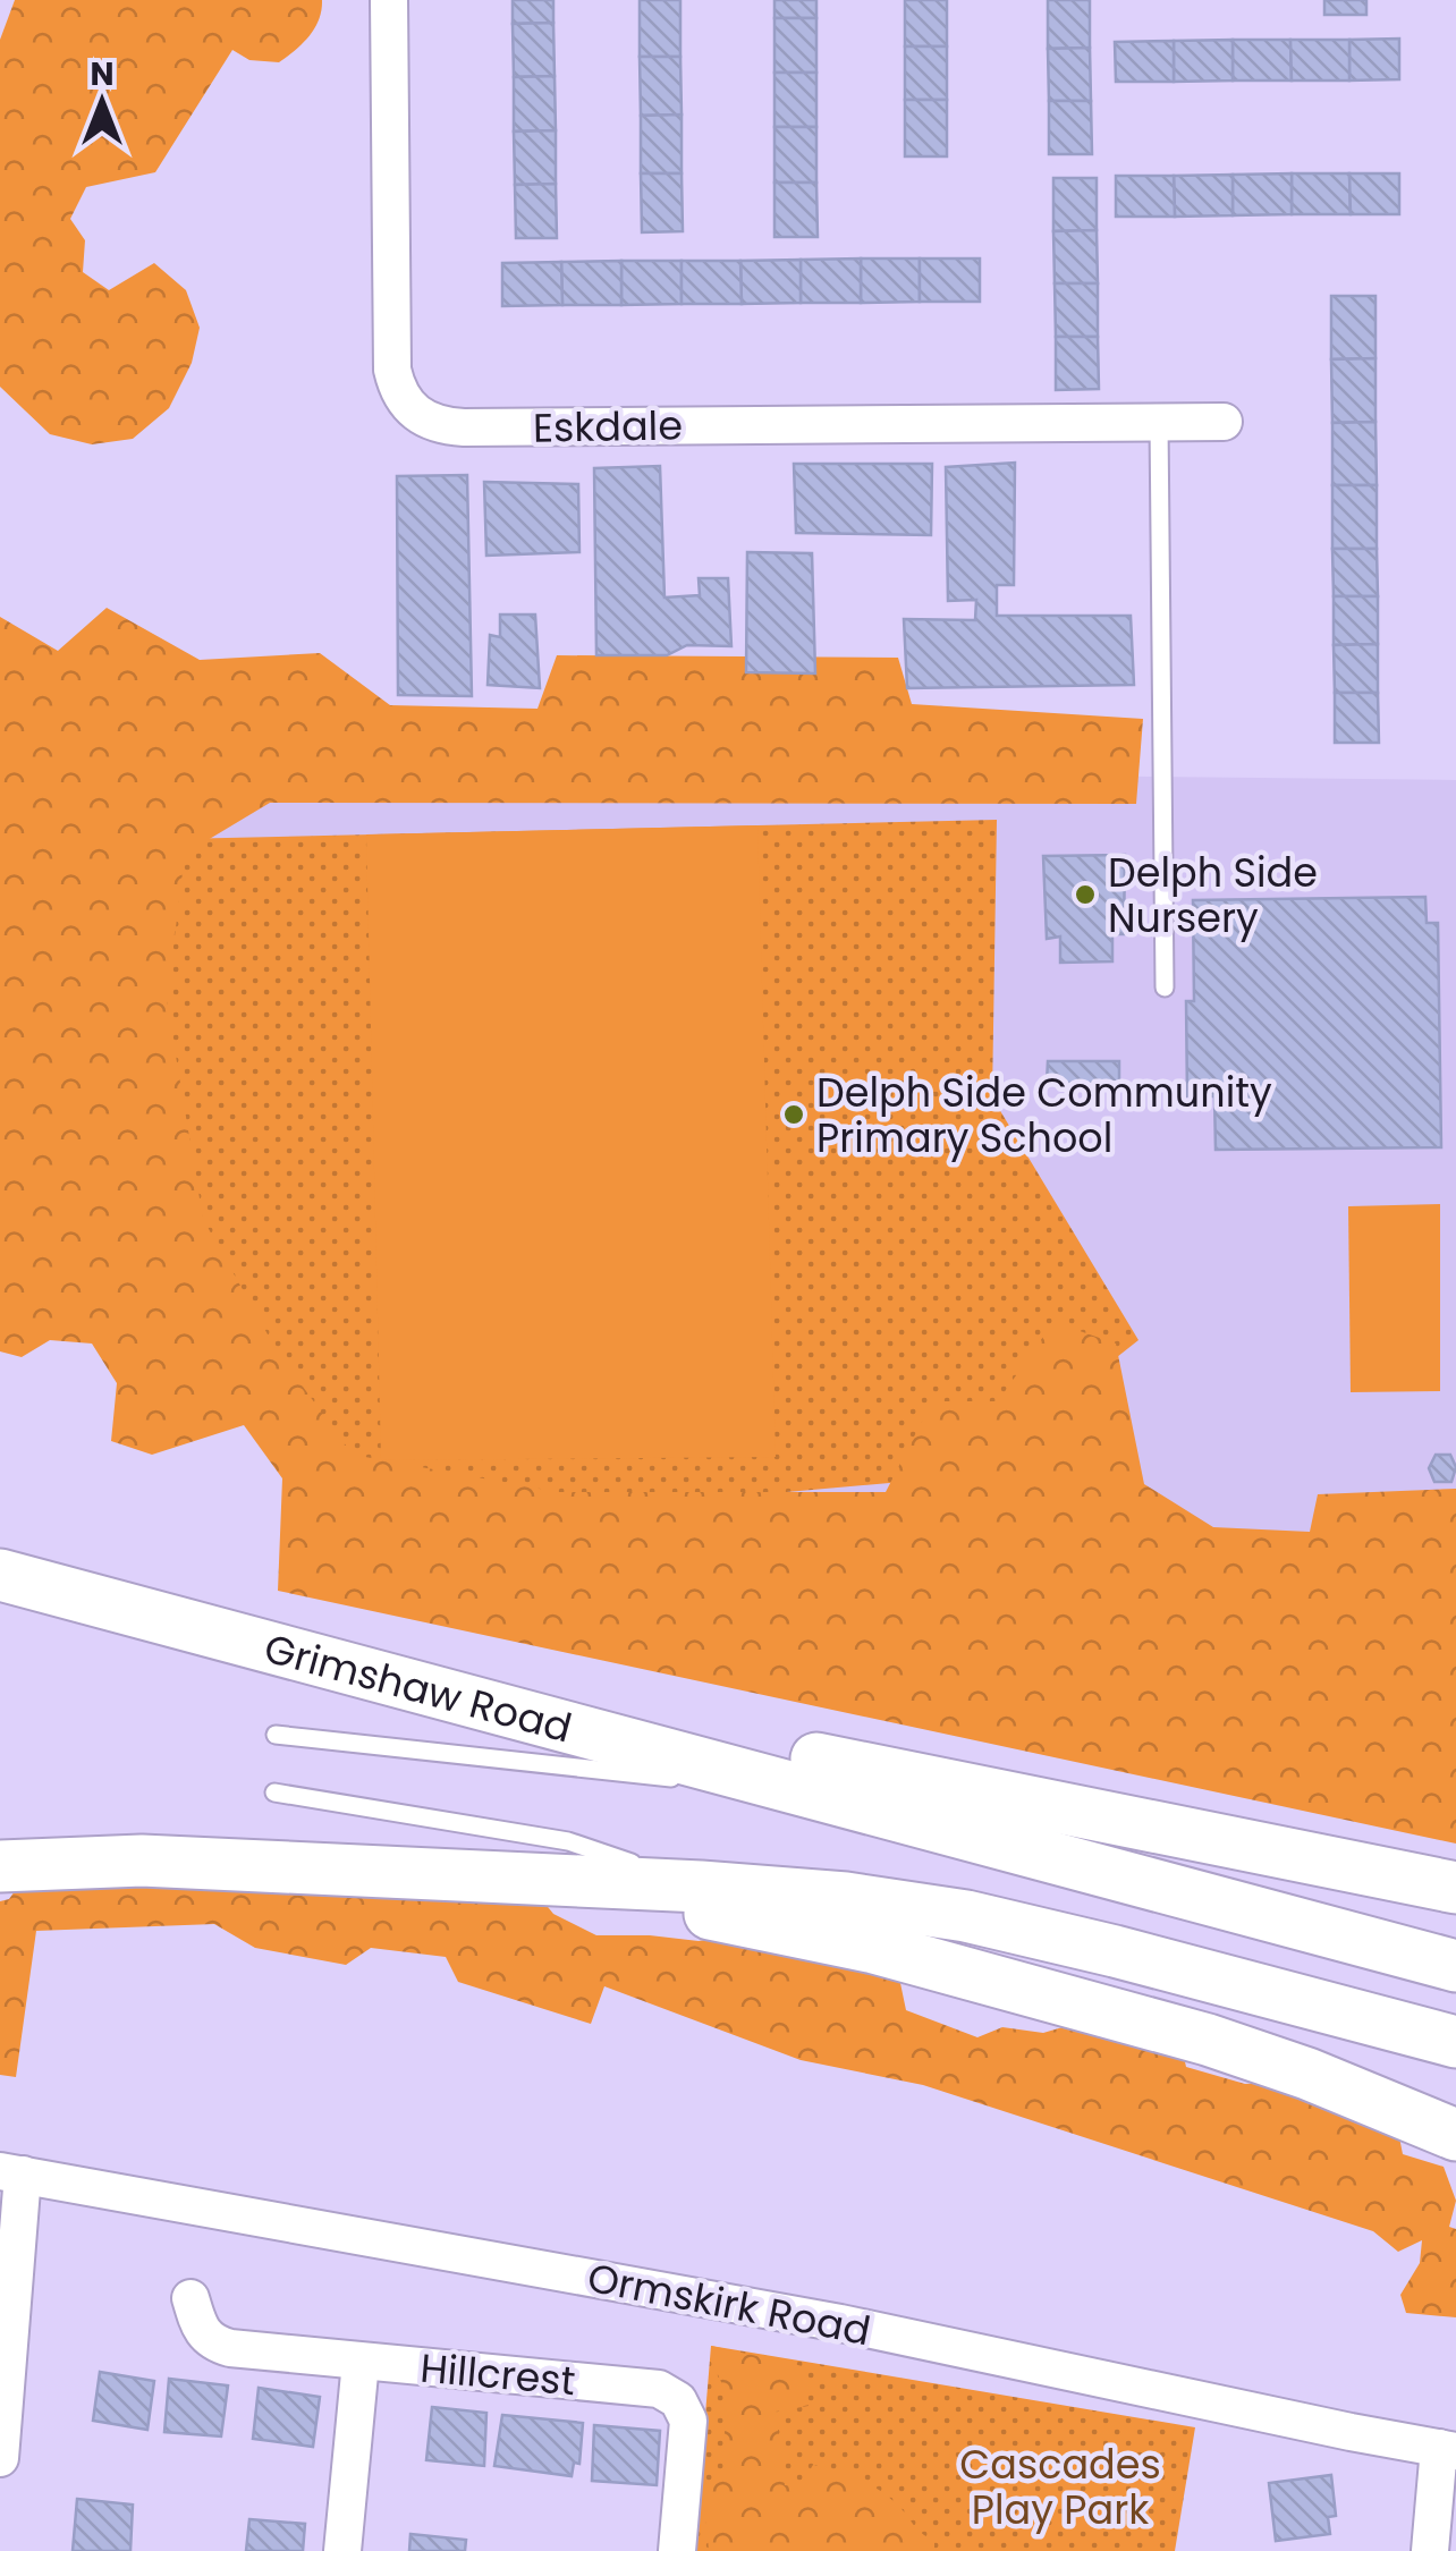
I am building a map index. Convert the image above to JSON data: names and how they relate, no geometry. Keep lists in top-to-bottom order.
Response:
{
  "streets": {
    "main road": ["Grimshaw Road"],
    "street": ["Eskdale", "Ormskirk Road", "Hillcrest"]
  },
  "parks": ["Cascades Play Park"],
  "places": ["Delph Side Nursery", "Delph Side Community Primary School"],
  "north": "top"
}
